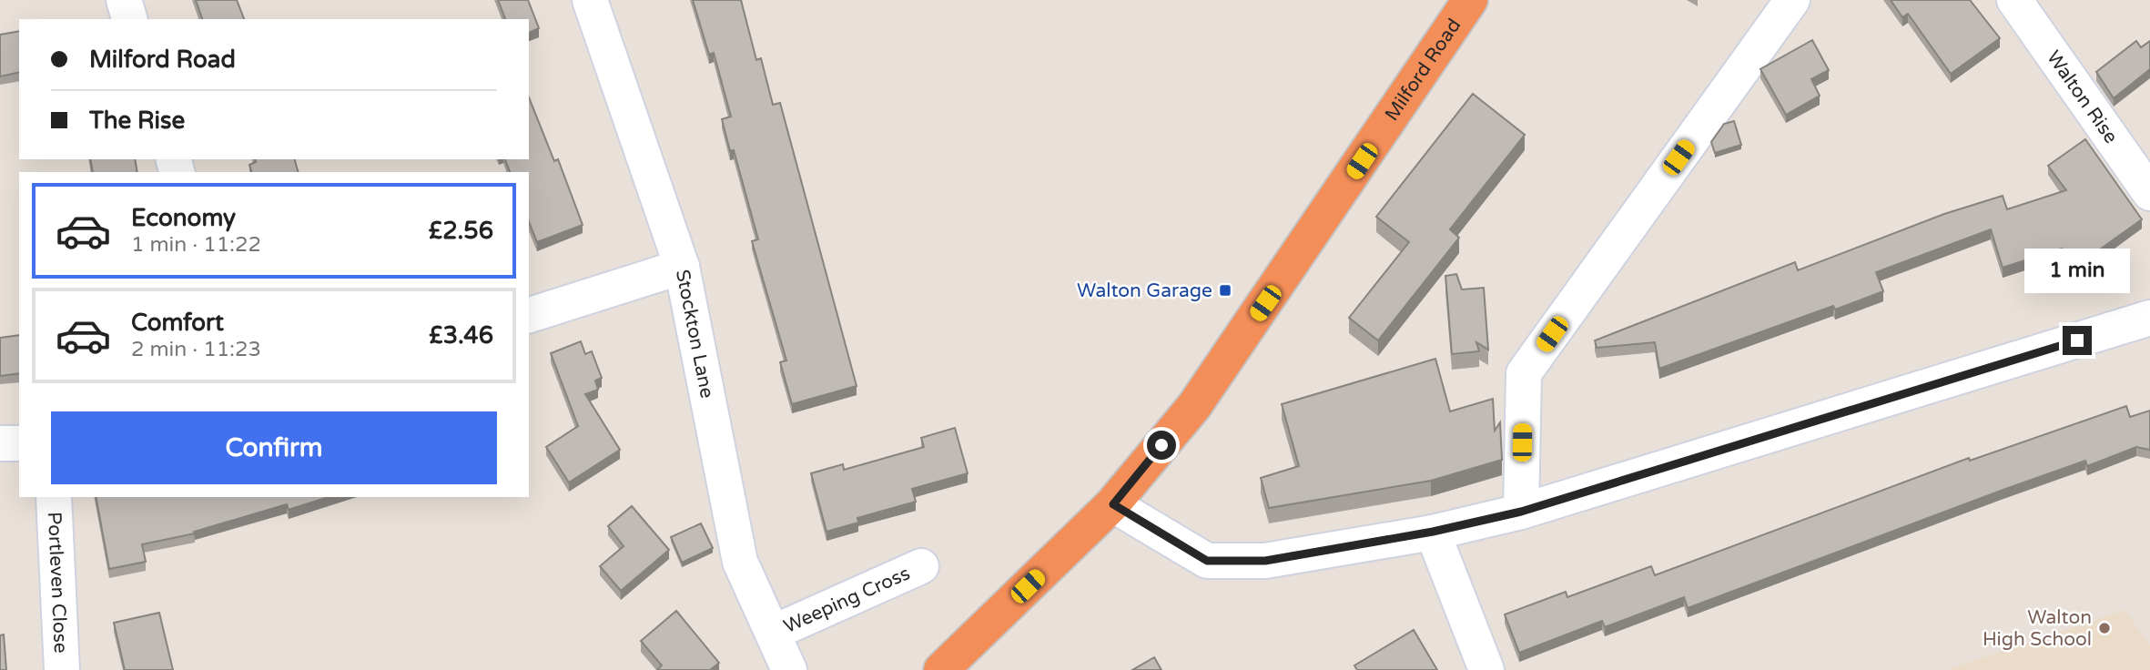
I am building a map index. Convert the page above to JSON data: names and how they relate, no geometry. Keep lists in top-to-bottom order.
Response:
{
  "streets": {
    "highway": ["Milford Road"],
    "street": [
      "Walton Rise",
      "Stockton Lane",
      "Portleven Close",
      "Weeping Cross"
    ]
  },
  "crossings": [
    ["Stockton Lane", "Weeping Cross"]
  ],
  "places": {
    "transit": ["Walton Garage"],
    "other": ["Walton High School"]
  },
  "page": {
    "banner": ["Milford Road", "The Rise"],
    "list": [
      {
        "name": "Economy",
        "note": "1 min · 11:22",
        "value": "£2.56"
      },
      {
        "name": "Comfort",
        "note": "2 min · 11:23",
        "value": "£3.46"
      }
    ],
    "bubble": "1 min",
    "buttons": "Confirm"
  }
}
